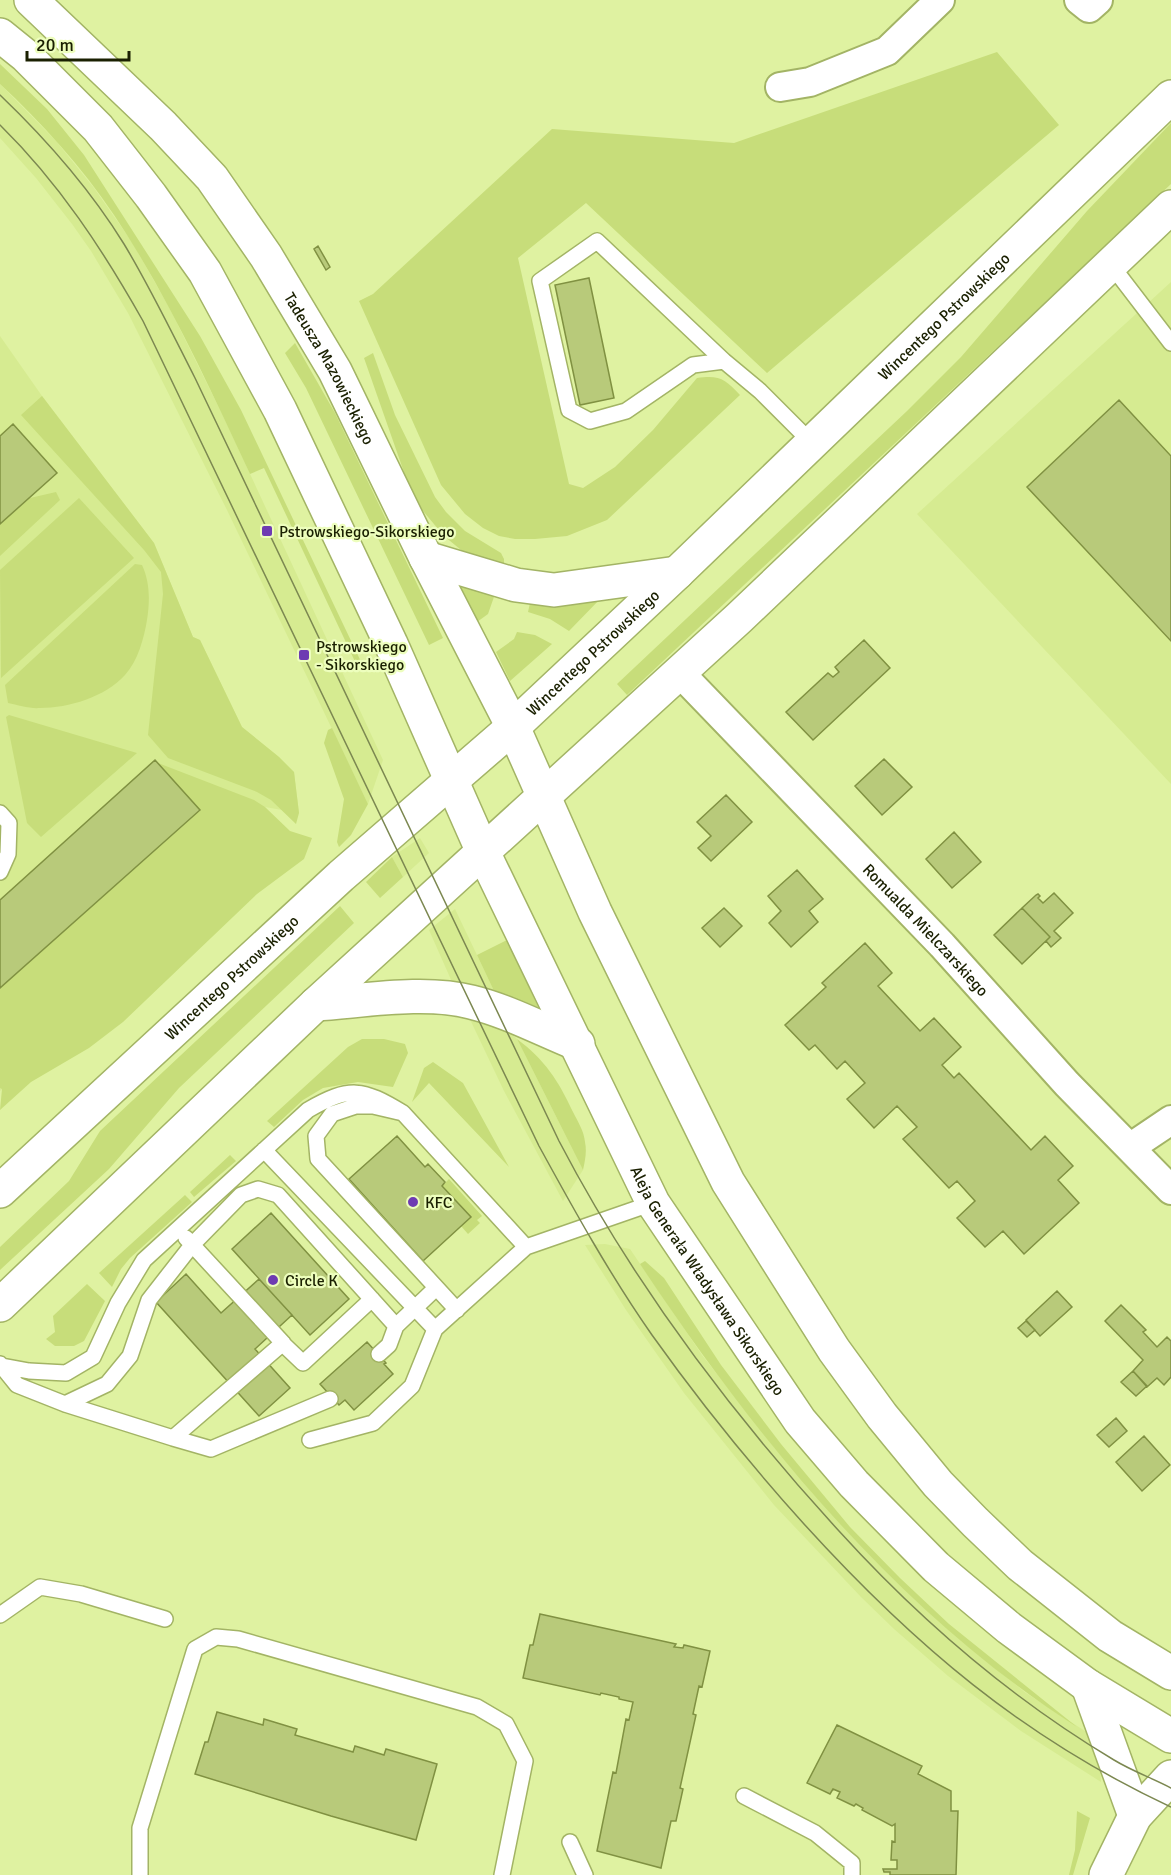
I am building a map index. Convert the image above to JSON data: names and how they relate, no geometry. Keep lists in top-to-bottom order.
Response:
{
  "streets": {
    "main road": ["Wincentego Pstrowskiego", "Tadeusza Mazowieckiego", "Aleja Generała Władysława Sikorskiego"],
    "street": ["Romualda Mielczarskiego"]
  },
  "crossings": [
    ["Wincentego Pstrowskiego", "Tadeusza Mazowieckiego"],
    ["Wincentego Pstrowskiego", "Aleja Generała Władysława Sikorskiego"]
  ],
  "places": {
    "transit": ["Pstrowskiego-Sikorskiego", "Pstrowskiego - Sikorskiego"],
    "other": ["KFC", "Circle K"]
  },
  "scale_bar": "20 m"
}
